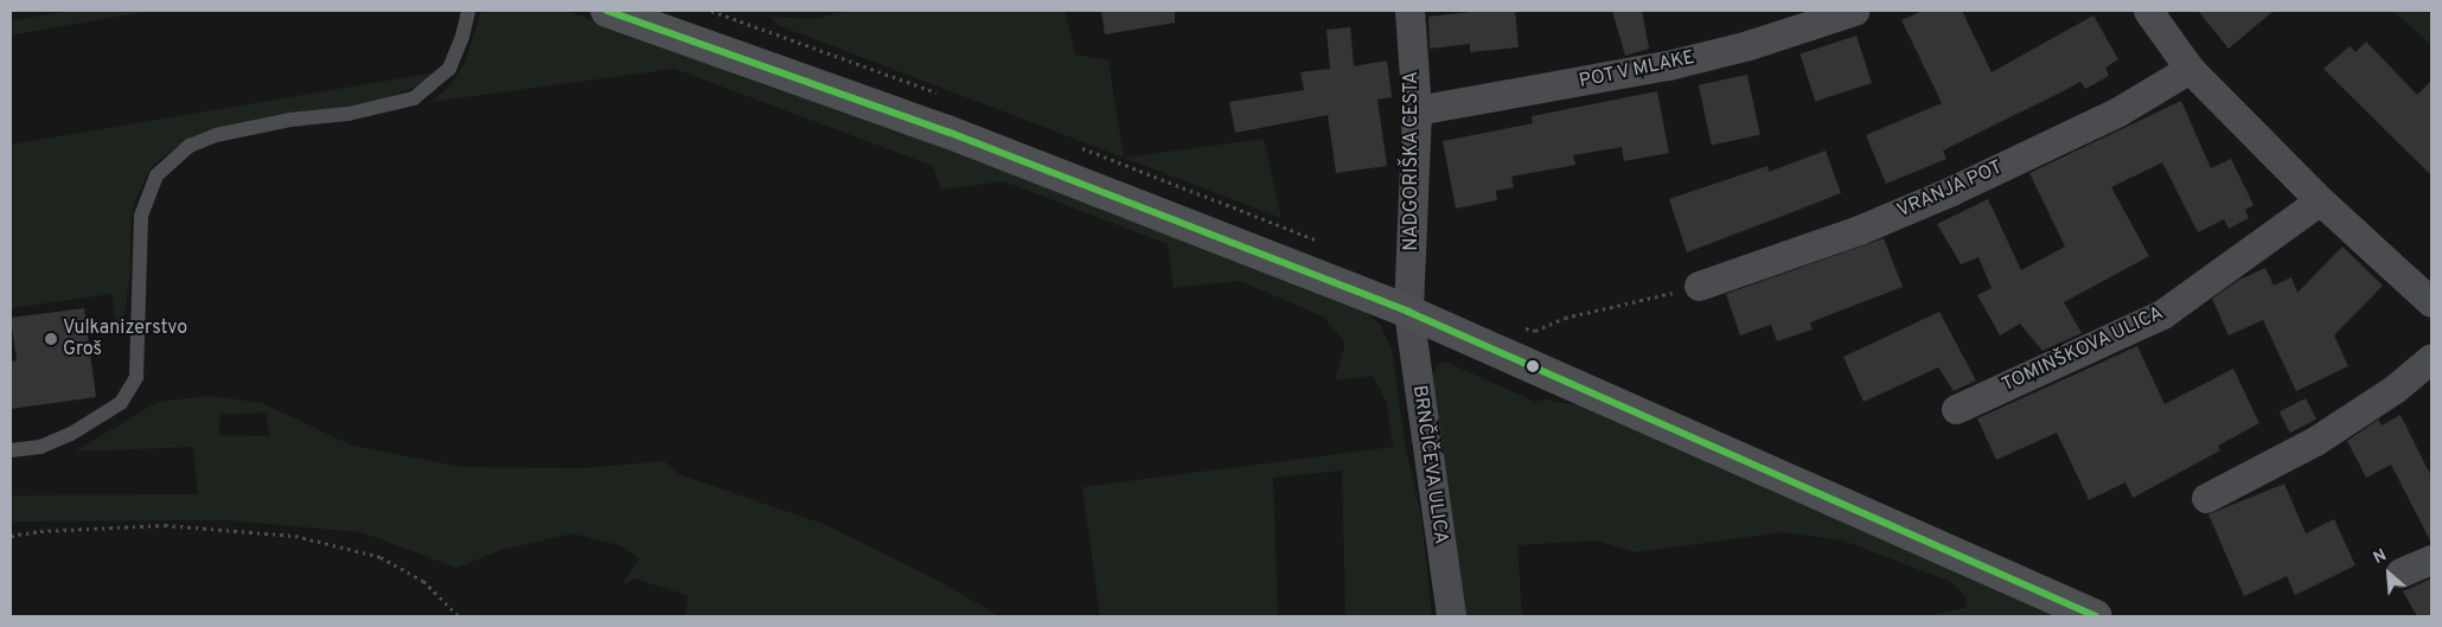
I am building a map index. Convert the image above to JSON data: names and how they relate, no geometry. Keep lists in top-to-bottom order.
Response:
{
  "streets": {
    "street": [
      "POT V MLAKE",
      "NADGORIŠKA CESTA",
      "VRANJA POT",
      "TOMINŠKOVA ULICA",
      "BRNČIČEVA ULICA"
    ]
  },
  "crossings": [
    ["POT V MLAKE", "NADGORIŠKA CESTA"],
    ["NADGORIŠKA CESTA", "BRNČIČEVA ULICA"]
  ],
  "places": ["Vulkanizerstvo Groš"],
  "north": "top left"
}
